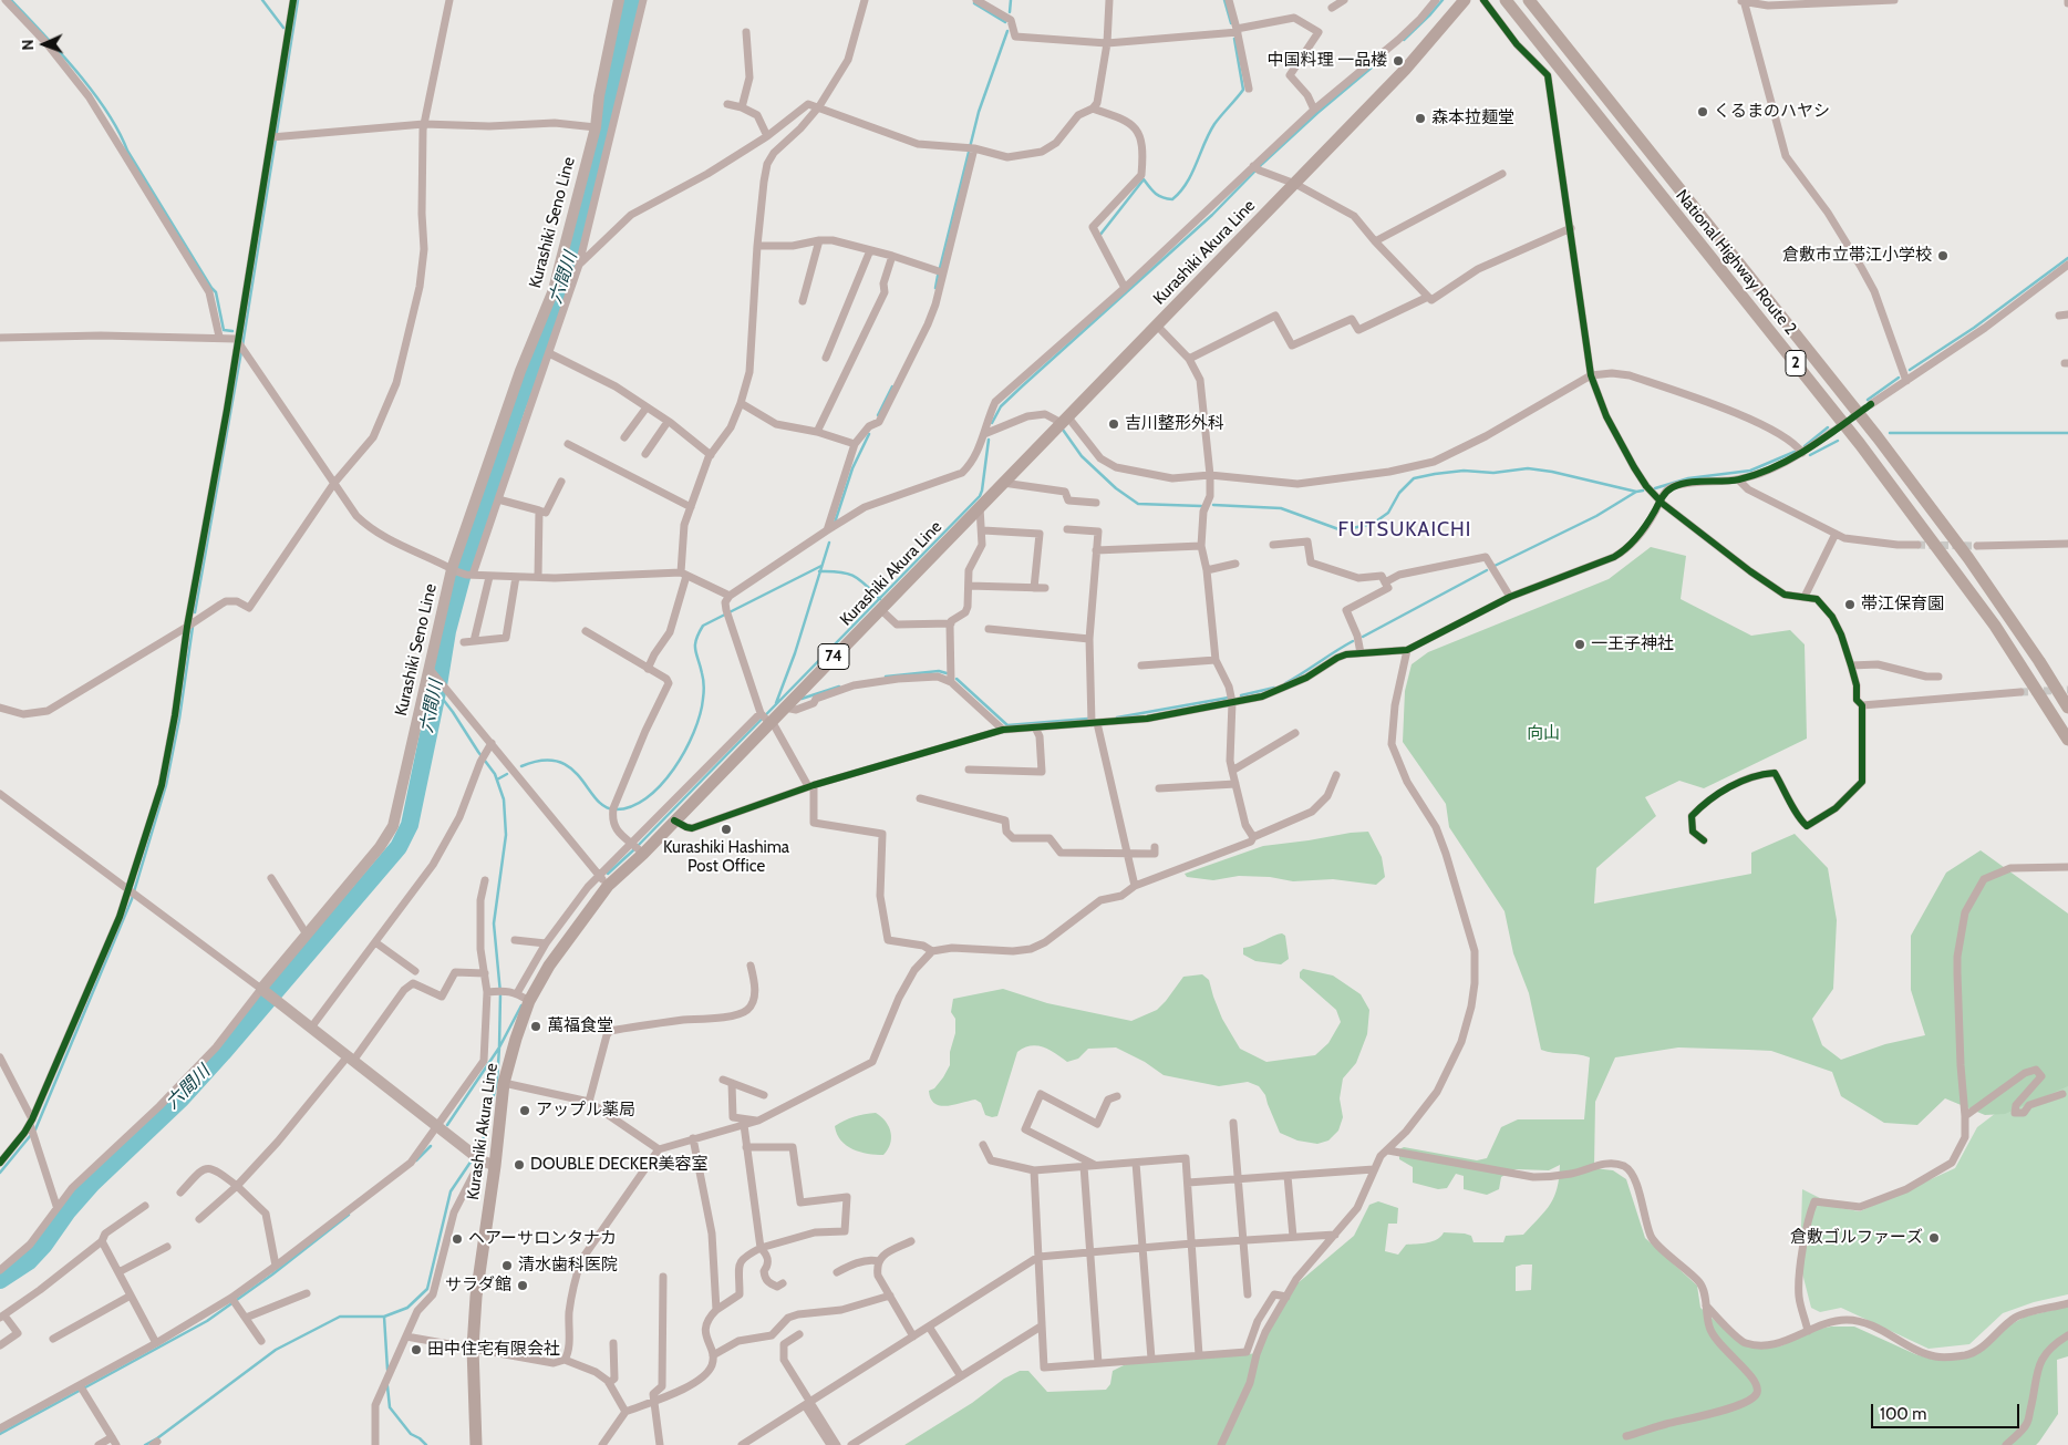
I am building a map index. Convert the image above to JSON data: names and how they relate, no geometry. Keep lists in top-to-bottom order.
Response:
{
  "streets": {
    "highway": ["National Highway Route 2", "2"],
    "main road": ["Kurashiki Seno Line", "Kurashiki Akura Line", "74"]
  },
  "districts": ["FUTSUKAICHI"],
  "water": ["六間川"],
  "parks": ["向山"],
  "places": [
    "中国料理 一品楼",
    "くるまのハヤシ",
    "森本拉麺堂",
    "倉敷市立帯江小学校",
    "吉川整形外科",
    "帯江保育園",
    "一王子神社",
    "Kurashiki Hashima Post Office",
    "萬福食堂",
    "アップル薬局",
    "DOUBLE DECKER美容室",
    "倉敷ゴルファーズ",
    "ヘアーサロンタナカ",
    "清水歯科医院",
    "サラダ館",
    "田中住宅有限会社"
  ],
  "scale_bar": "100 m",
  "north": "left"
}
